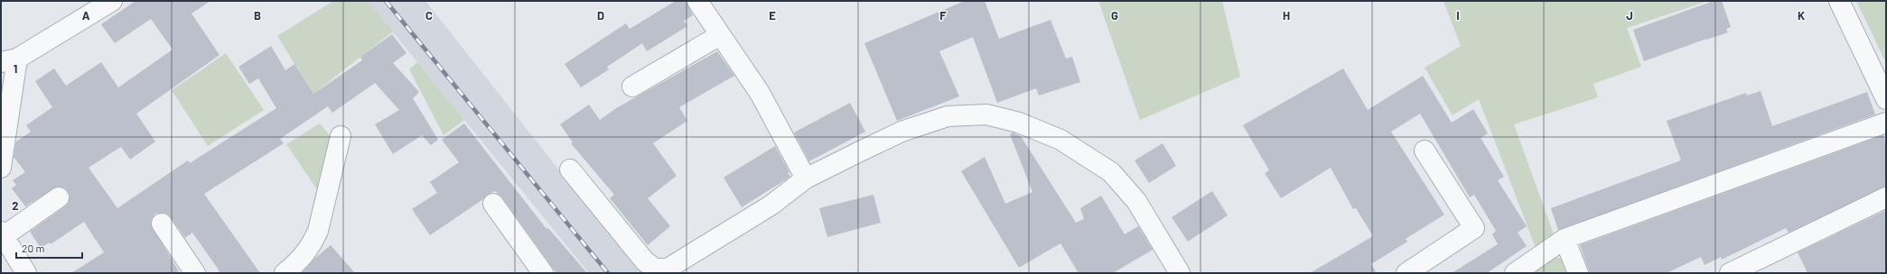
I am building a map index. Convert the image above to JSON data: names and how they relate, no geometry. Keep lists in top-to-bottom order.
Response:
{
  "scale_bar": "20 m",
  "grid": {
    "columns": [
      "A",
      "B",
      "C",
      "D",
      "E",
      "F",
      "G",
      "H",
      "I",
      "J",
      "K"
    ],
    "rows": ["1", "2"]
  }
}
